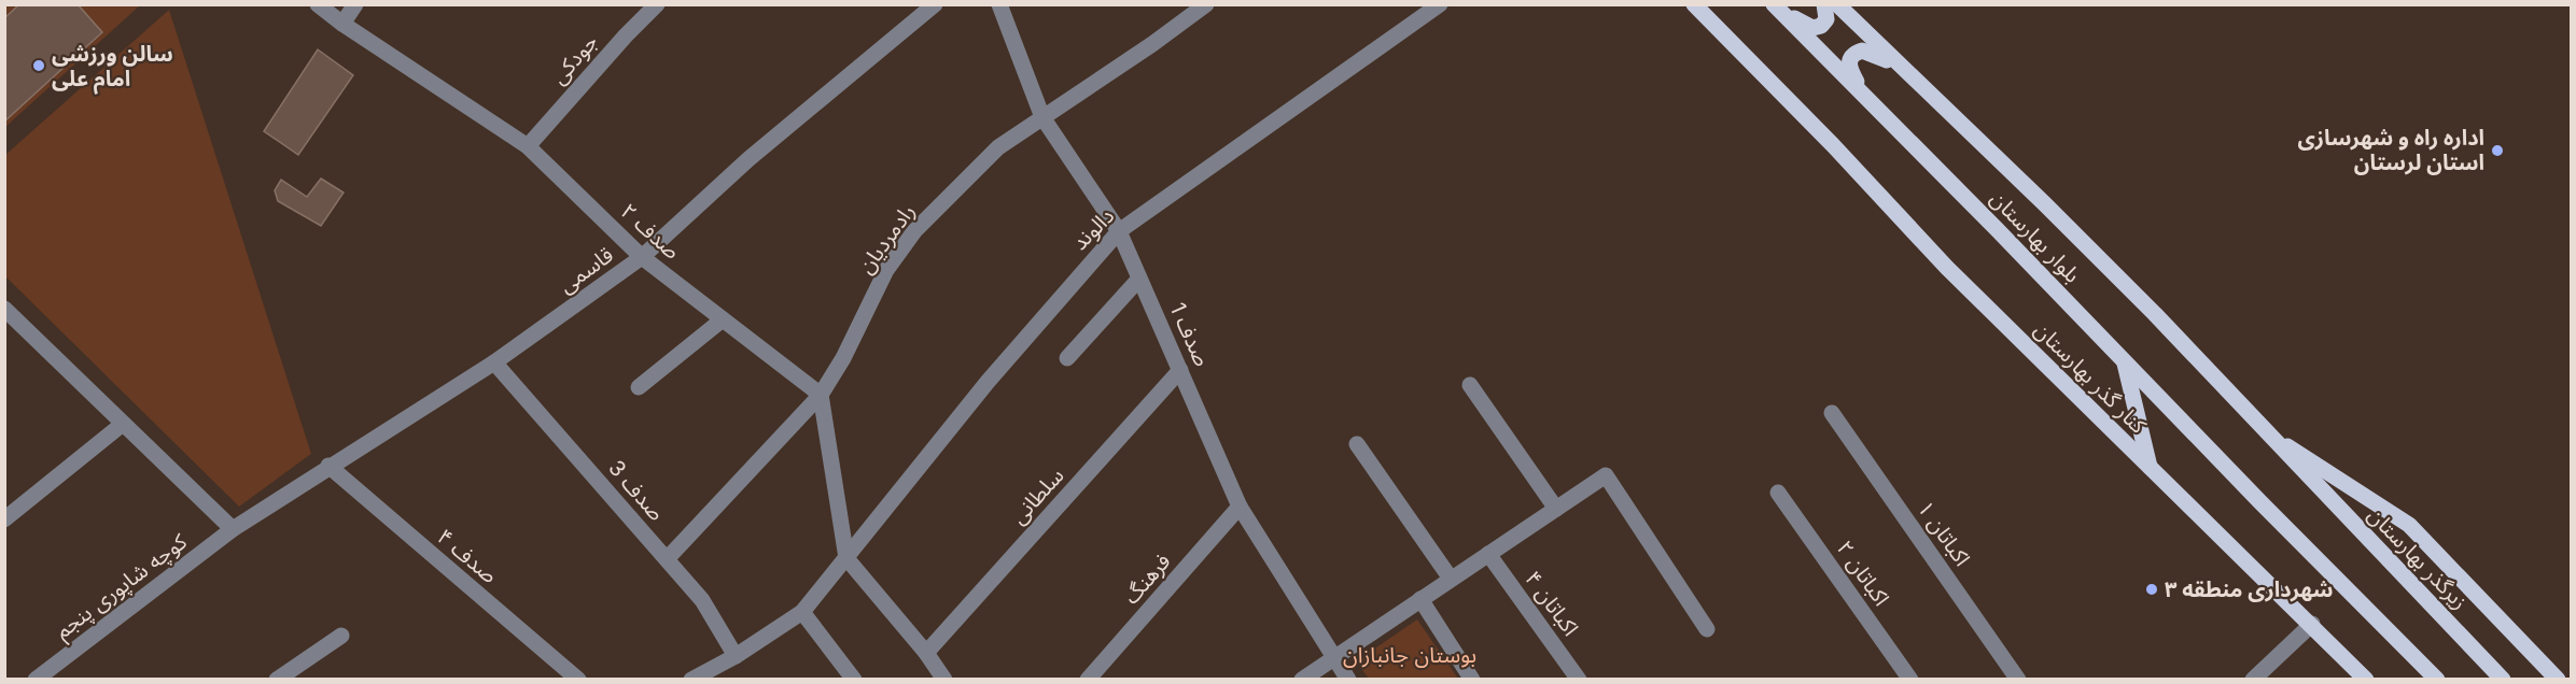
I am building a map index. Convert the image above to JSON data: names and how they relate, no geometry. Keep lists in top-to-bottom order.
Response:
{
  "streets": {
    "main road": ["بلوار بهارستان", "کنار گذر بهارستان", "زیرگذر بهارستان"],
    "street": [
      "جودکی",
      "دالوند",
      "صدف ۲",
      "رادمردیان",
      "قاسمی",
      "صدف 1",
      "صدف 3",
      "سلطانی",
      "اکباتان ۱",
      "صدف ۴",
      "اکباتان ۲",
      "فرهنگ",
      "کوچه شاپوری پنجم",
      "اکباتان ۴"
    ]
  },
  "crossings": [
    ["جودکی", "صدف ۲"],
    ["دالوند", "صدف 1"],
    ["دالوند", "صدف 3"],
    ["صدف ۲", "رادمردیان"],
    ["صدف ۲", "قاسمی"],
    ["بلوار بهارستان", "زیرگذر بهارستان"],
    ["رادمردیان", "صدف 1"],
    ["رادمردیان", "صدف 3"],
    ["قاسمی", "صدف 3"],
    ["قاسمی", "صدف ۴"],
    ["قاسمی", "کوچه شاپوری پنجم"],
    ["صدف 1", "سلطانی"],
    ["صدف 1", "فرهنگ"],
    ["صدف ۴", "کوچه شاپوری پنجم"]
  ],
  "parks": ["بوستان جانبازان"],
  "places": ["سالن ورزشی امام علی", "اداره راه و شهرسازی استان لرستان", "شهرداری منطقه ۳"]
}
